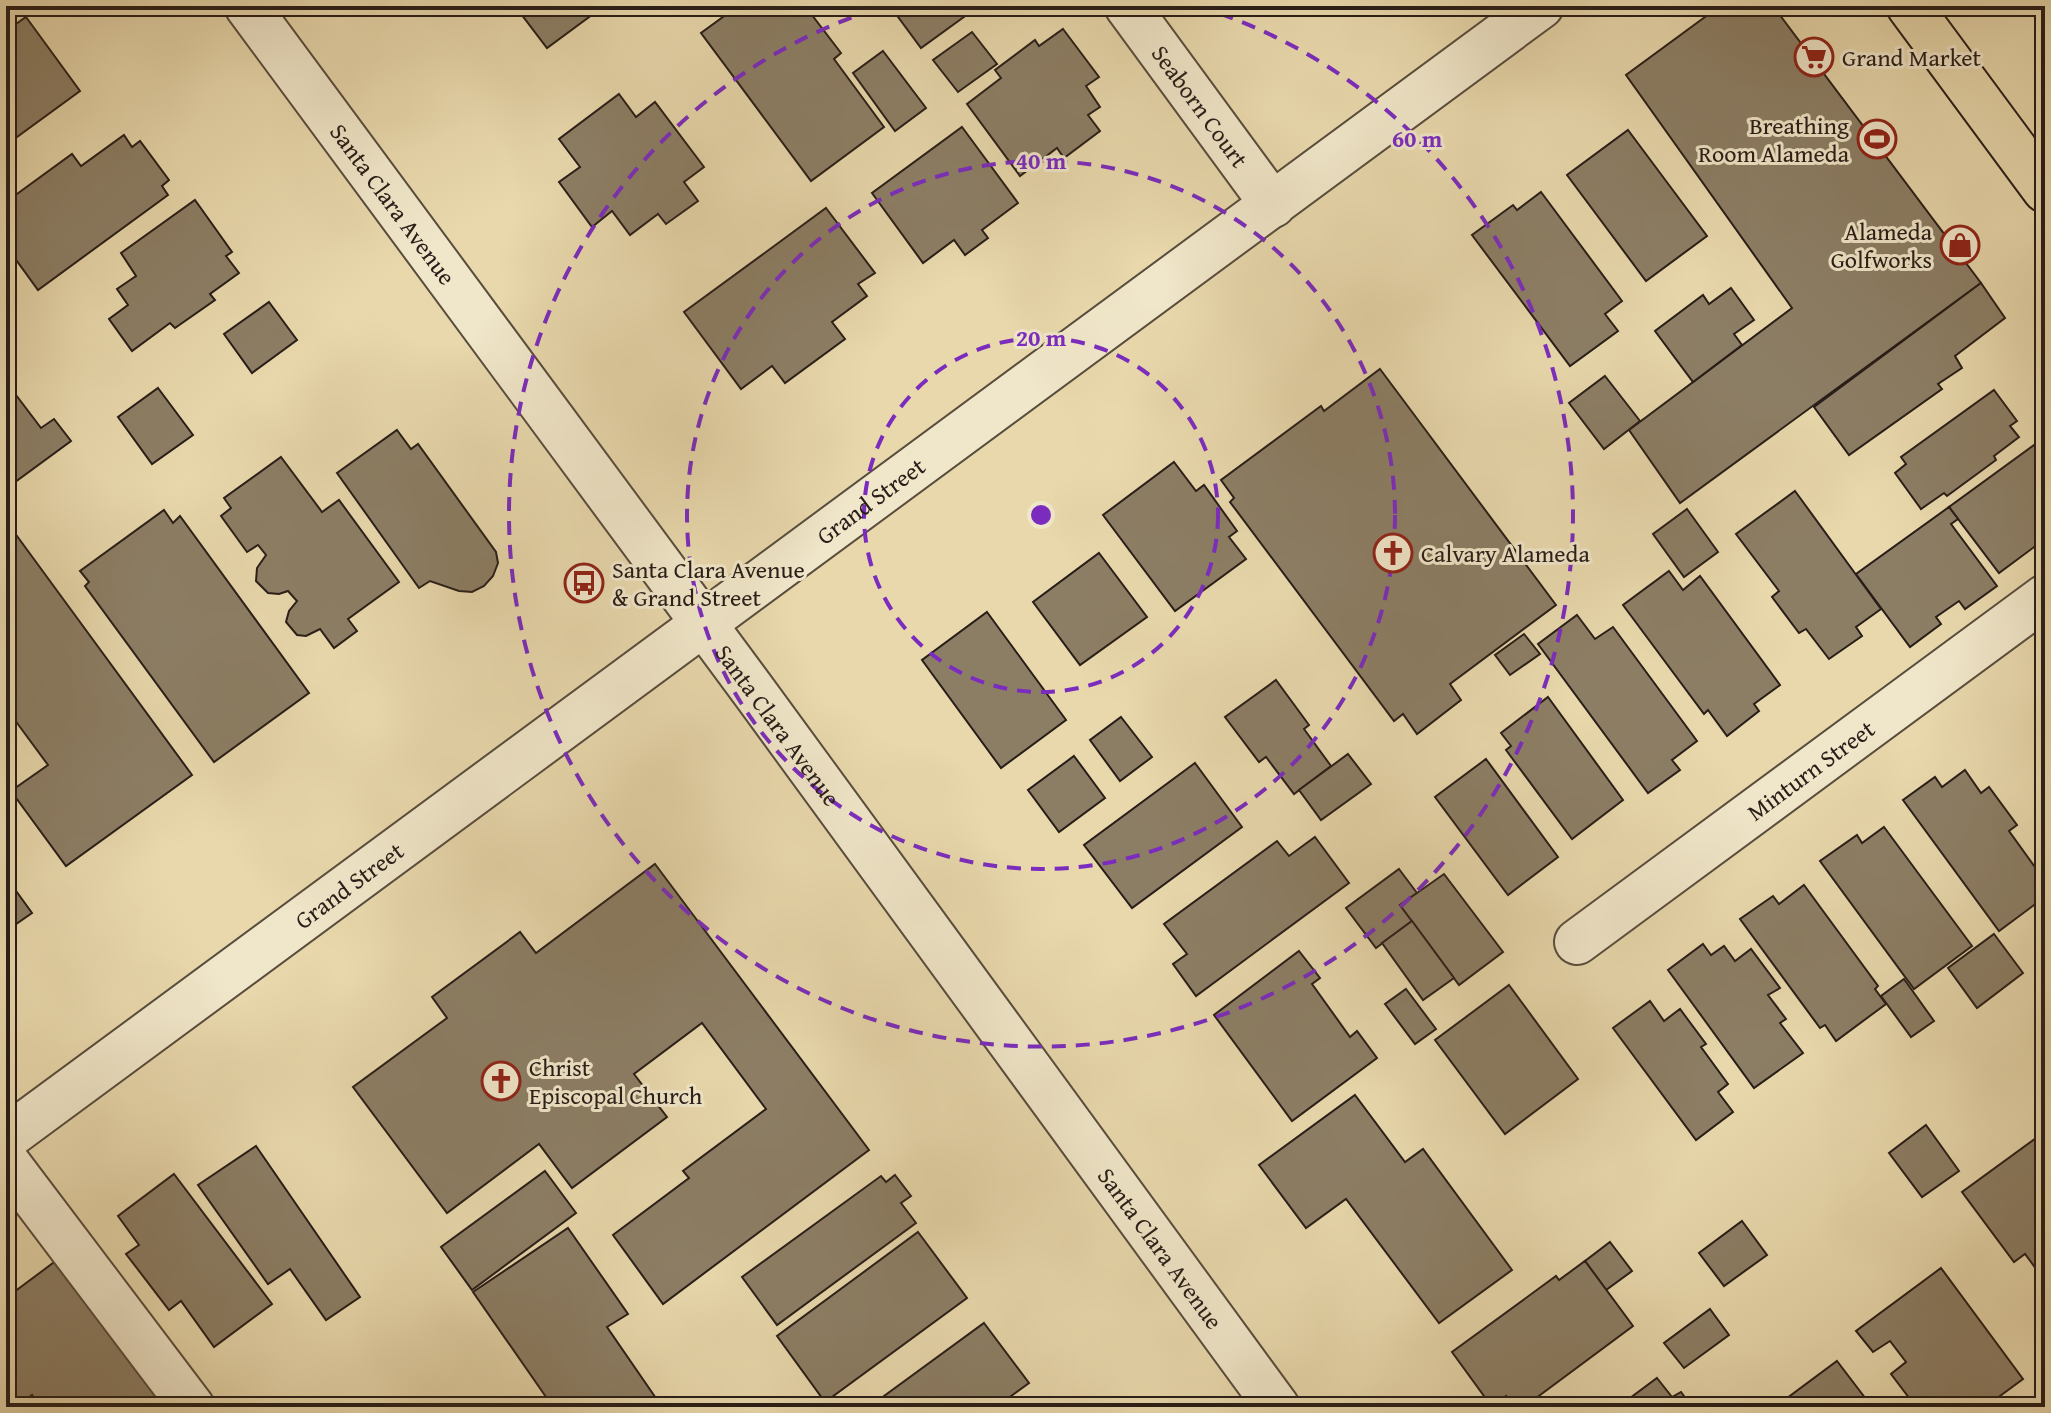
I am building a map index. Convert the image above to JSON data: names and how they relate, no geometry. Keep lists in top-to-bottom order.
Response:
{
  "streets": {
    "street": [
      "Seaborn Court",
      "Santa Clara Avenue",
      "Grand Street",
      "Minturn Street"
    ]
  },
  "crossings": [
    ["Seaborn Court", "Grand Street"],
    ["Santa Clara Avenue", "Grand Street"]
  ],
  "places": {
    "supermarket": ["Grand Market"],
    "sports": ["Breathing Room Alameda"],
    "shop": ["Alameda Golfworks"],
    "church": ["Calvary Alameda", "Christ Episcopal Church"],
    "bus stop": ["Santa Clara Avenue & Grand Street"]
  },
  "rings": ["60 m", "40 m", "20 m"]
}
